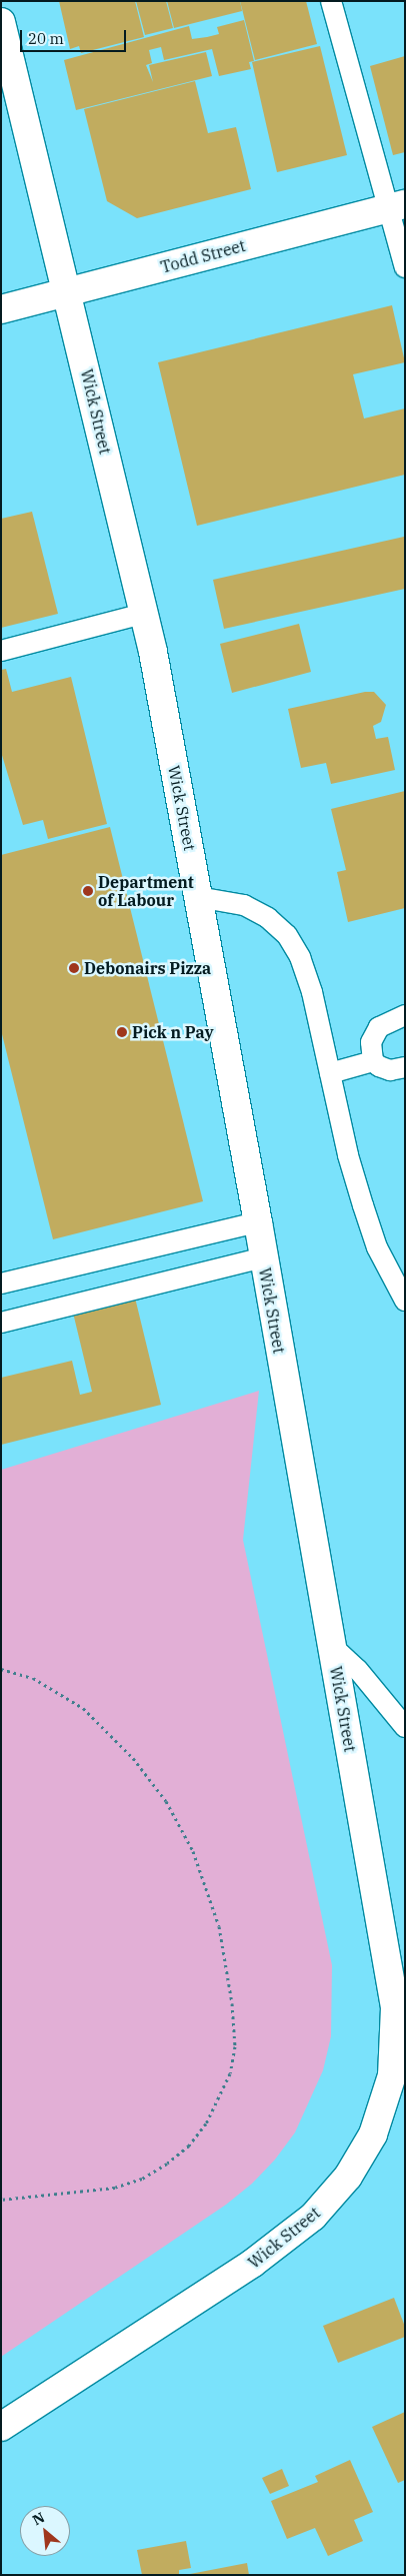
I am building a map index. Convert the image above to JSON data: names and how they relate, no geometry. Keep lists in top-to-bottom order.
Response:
{
  "streets": {
    "street": ["Todd Street", "Wick Street"]
  },
  "crossings": [
    ["Todd Street", "Wick Street"]
  ],
  "places": ["Department of Labour", "Debonairs Pizza", "Pick n Pay"],
  "scale_bar": "20 m",
  "north": "top left"
}
